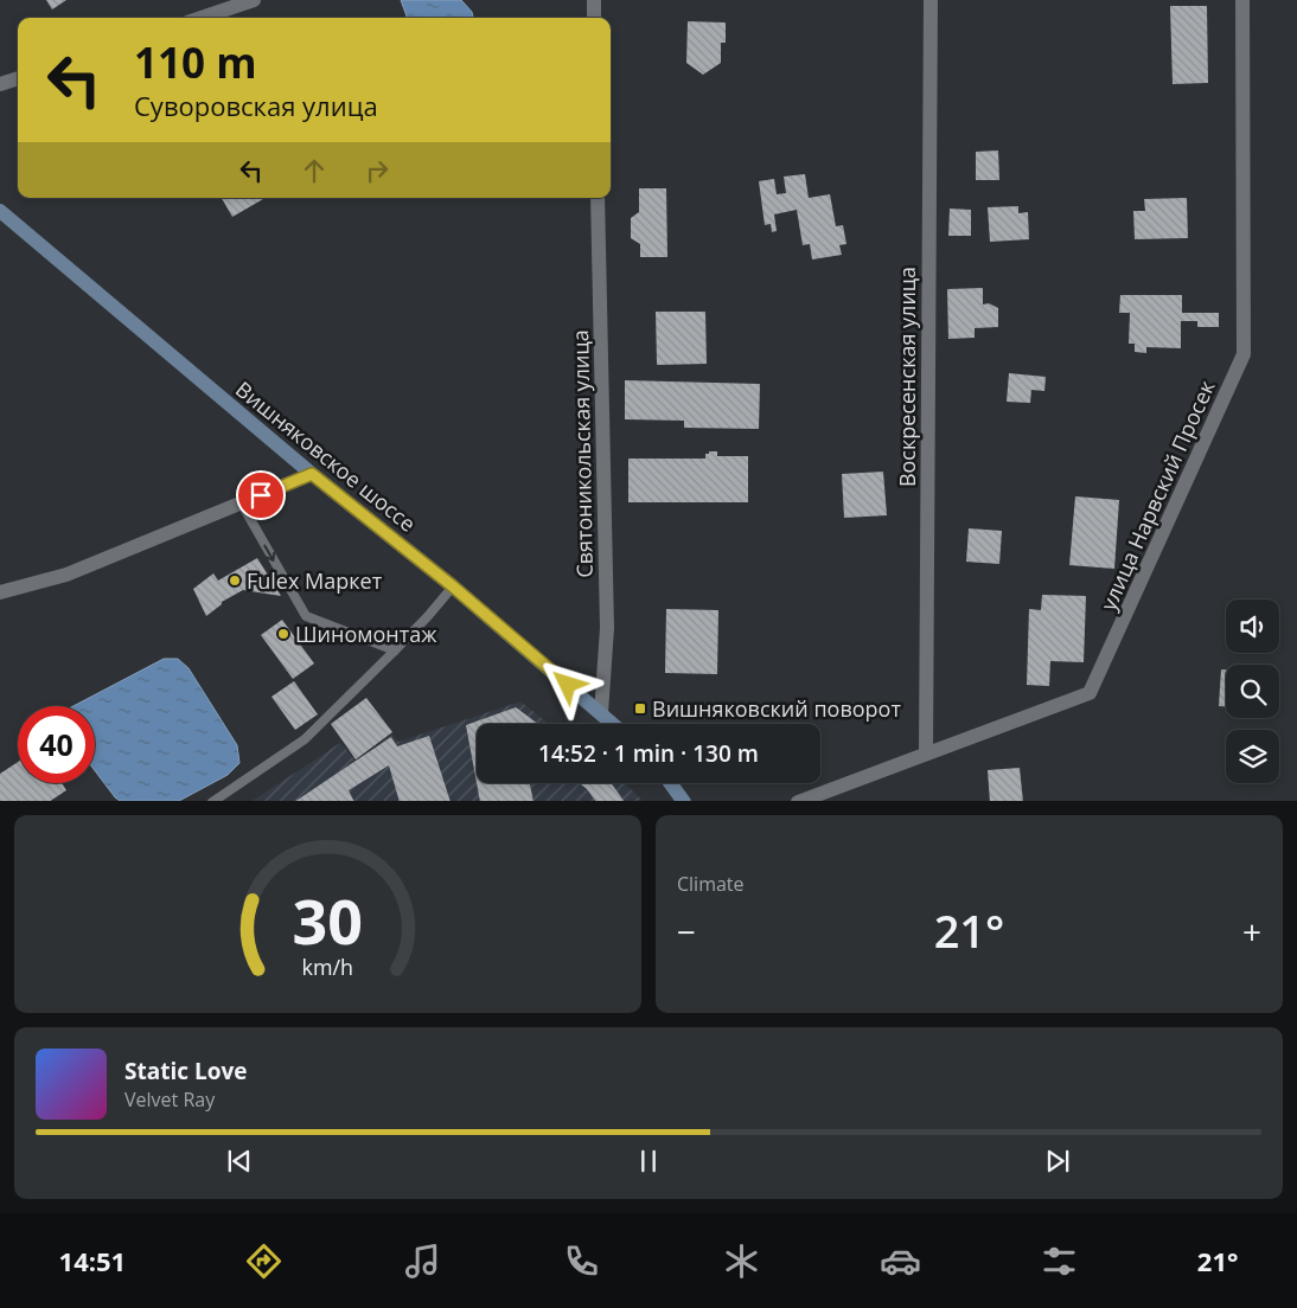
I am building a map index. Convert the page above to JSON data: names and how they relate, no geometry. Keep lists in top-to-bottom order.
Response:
{
  "streets": {
    "street": [
      "Воскресенская улица",
      "Святоникольская улица",
      "Вишняковское шоссе",
      "улица Нарвский Просек"
    ]
  },
  "crossings": [
    ["Воскресенская улица", "улица Нарвский Просек"],
    ["Святоникольская улица", "Вишняковское шоссе"]
  ],
  "places": {
    "other": ["Fulex Маркет", "Шиномонтаж"],
    "transit": ["Вишняковский поворот"]
  },
  "page": {
    "turn": ["110 m", "Суворовская улица"],
    "limit": "40",
    "trip": "14:52 · 1 min · 130 m",
    "tile": "Climate",
    "heat": ["−", "21°", "+"],
    "song": ["Static Love", "Velvet Ray"],
    "tabs": ["14:51", "21°"],
    "gauge": ["30", "km/h"]
  }
}
